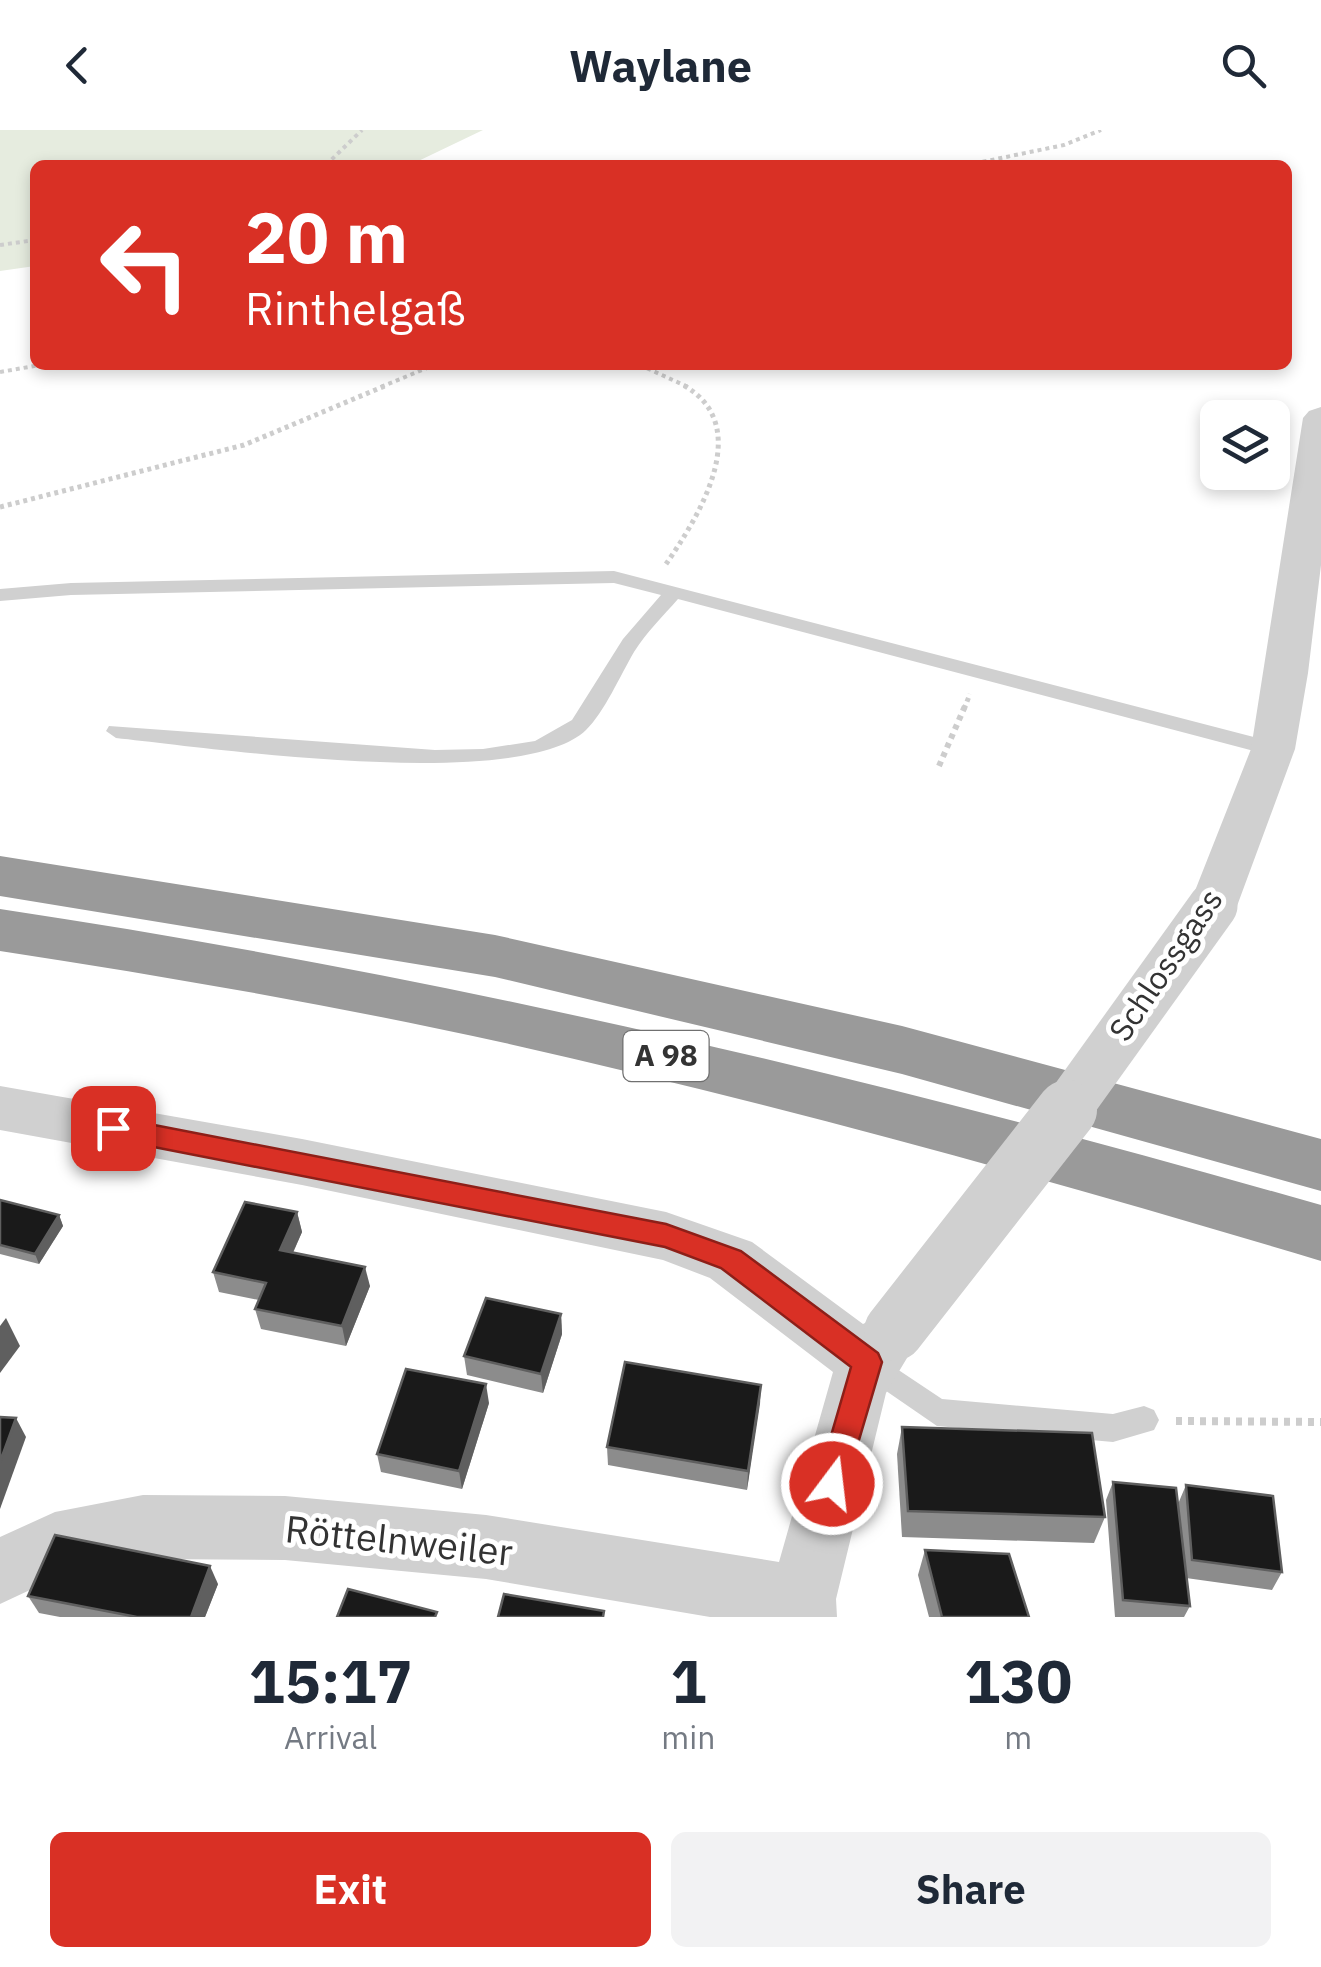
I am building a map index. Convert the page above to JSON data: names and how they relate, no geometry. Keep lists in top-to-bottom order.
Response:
{
  "streets": {
    "highway": ["A 98"],
    "street": ["Schlossgass", "Röttelnweiler"]
  },
  "crossings": [
    ["Schlossgass", "Röttelnweiler"]
  ],
  "page": {
    "header": "Waylane",
    "turn": ["20 m", "Rinthelgaß"],
    "eta": [
      "15:17",
      "Arrival",
      "1",
      "min",
      "130",
      "m"
    ],
    "buttons": ["Exit", "Share"]
  }
}
